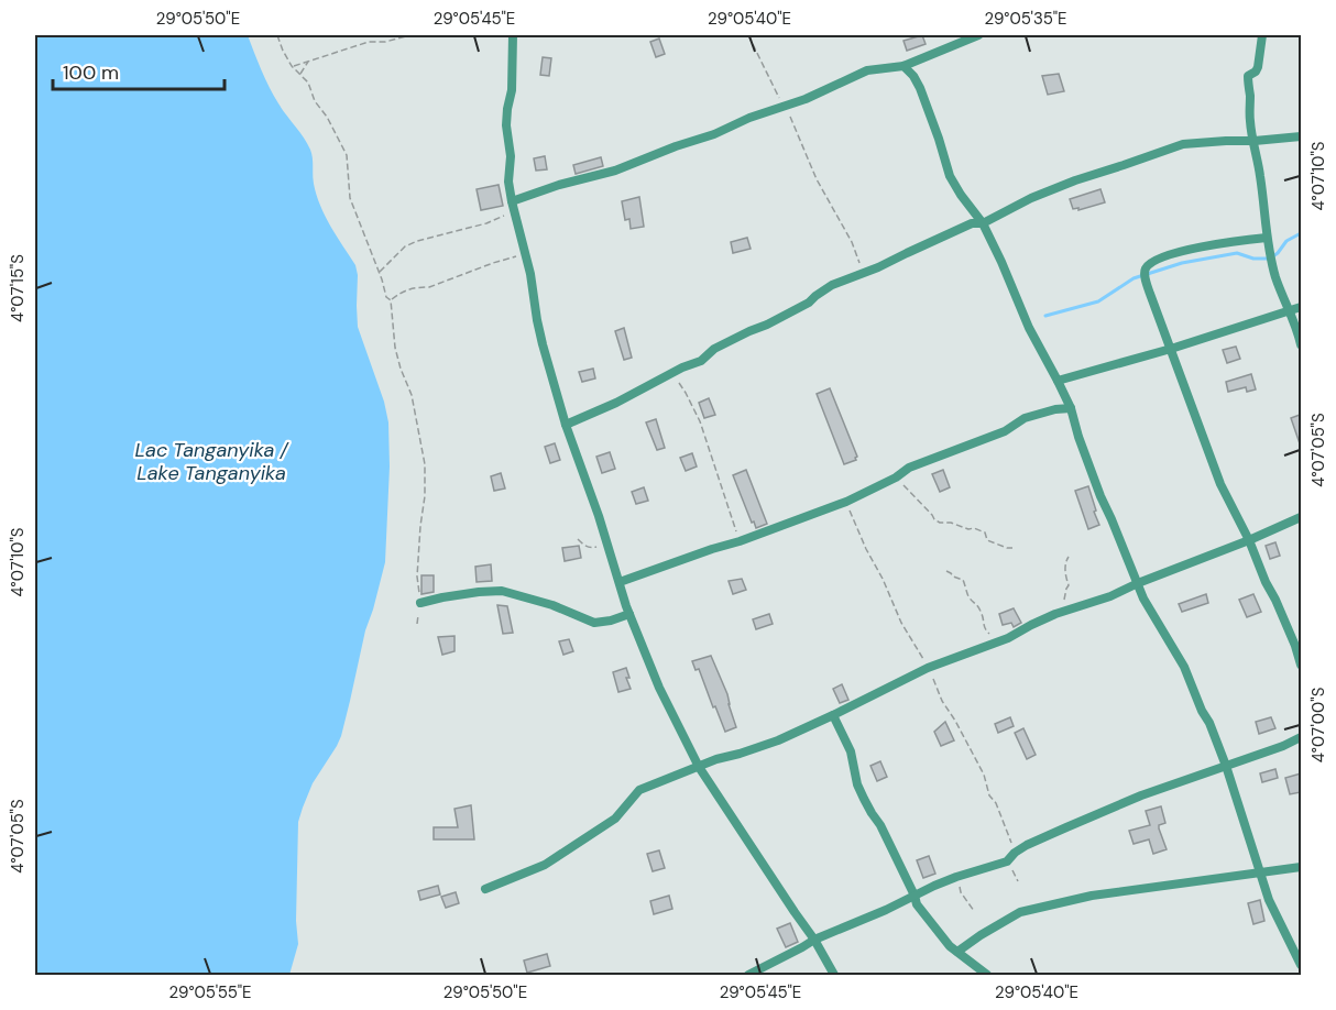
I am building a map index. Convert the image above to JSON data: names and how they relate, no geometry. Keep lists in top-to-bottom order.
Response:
{
  "water": ["Lac Tanganyika / Lake Tanganyika"],
  "scale_bar": "100 m",
  "coordinates": [
    "29°05'50\"E",
    "29°05'45\"E",
    "29°05'40\"E",
    "29°05'35\"E",
    "4°07'10\"S",
    "4°07'15\"S",
    "4°07'05\"S",
    "4°07'00\"S",
    "29°05'55\"E"
  ]
}
